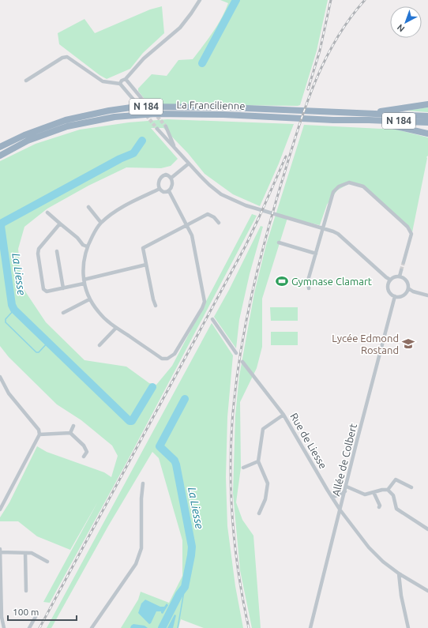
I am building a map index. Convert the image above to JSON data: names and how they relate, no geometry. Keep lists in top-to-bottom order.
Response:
{
  "streets": {
    "highway": ["La Francilienne", "N 184"],
    "street": ["Rue de Liesse", "Allée de Colbert"]
  },
  "crossings": [
    ["Rue de Liesse", "Allée de Colbert"]
  ],
  "water": ["La Liesse"],
  "places": {
    "sports": ["Gymnase Clamart"],
    "school or university": ["Lycée Edmond Rostand"]
  },
  "scale_bar": "100 m",
  "north": "bottom left"
}
